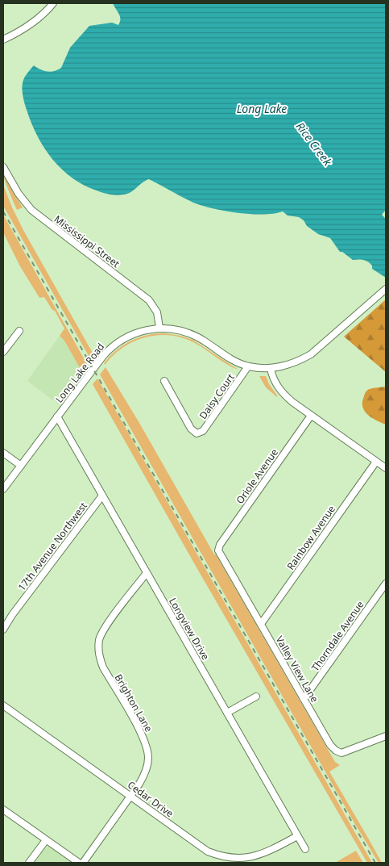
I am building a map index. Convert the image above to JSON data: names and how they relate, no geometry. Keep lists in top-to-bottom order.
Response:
{
  "streets": {
    "street": [
      "Mississippi Street",
      "Long Lake Road",
      "Daisy Court",
      "Oriole Avenue",
      "Rainbow Avenue",
      "17th Avenue Northwest",
      "Longview Drive",
      "Thorndale Avenue",
      "Valley View Lane",
      "Brighton Lane",
      "Cedar Drive"
    ]
  },
  "crossings": [
    ["Mississippi Street", "Long Lake Road"],
    ["Long Lake Road", "Daisy Court"],
    ["Long Lake Road", "Longview Drive"],
    ["Oriole Avenue", "Valley View Lane"],
    ["Rainbow Avenue", "Valley View Lane"],
    ["17th Avenue Northwest", "Longview Drive"],
    ["Longview Drive", "Brighton Lane"],
    ["Longview Drive", "Cedar Drive"],
    ["Thorndale Avenue", "Valley View Lane"],
    ["Brighton Lane", "Cedar Drive"]
  ],
  "water": ["Long Lake", "Rice Creek"]
}
